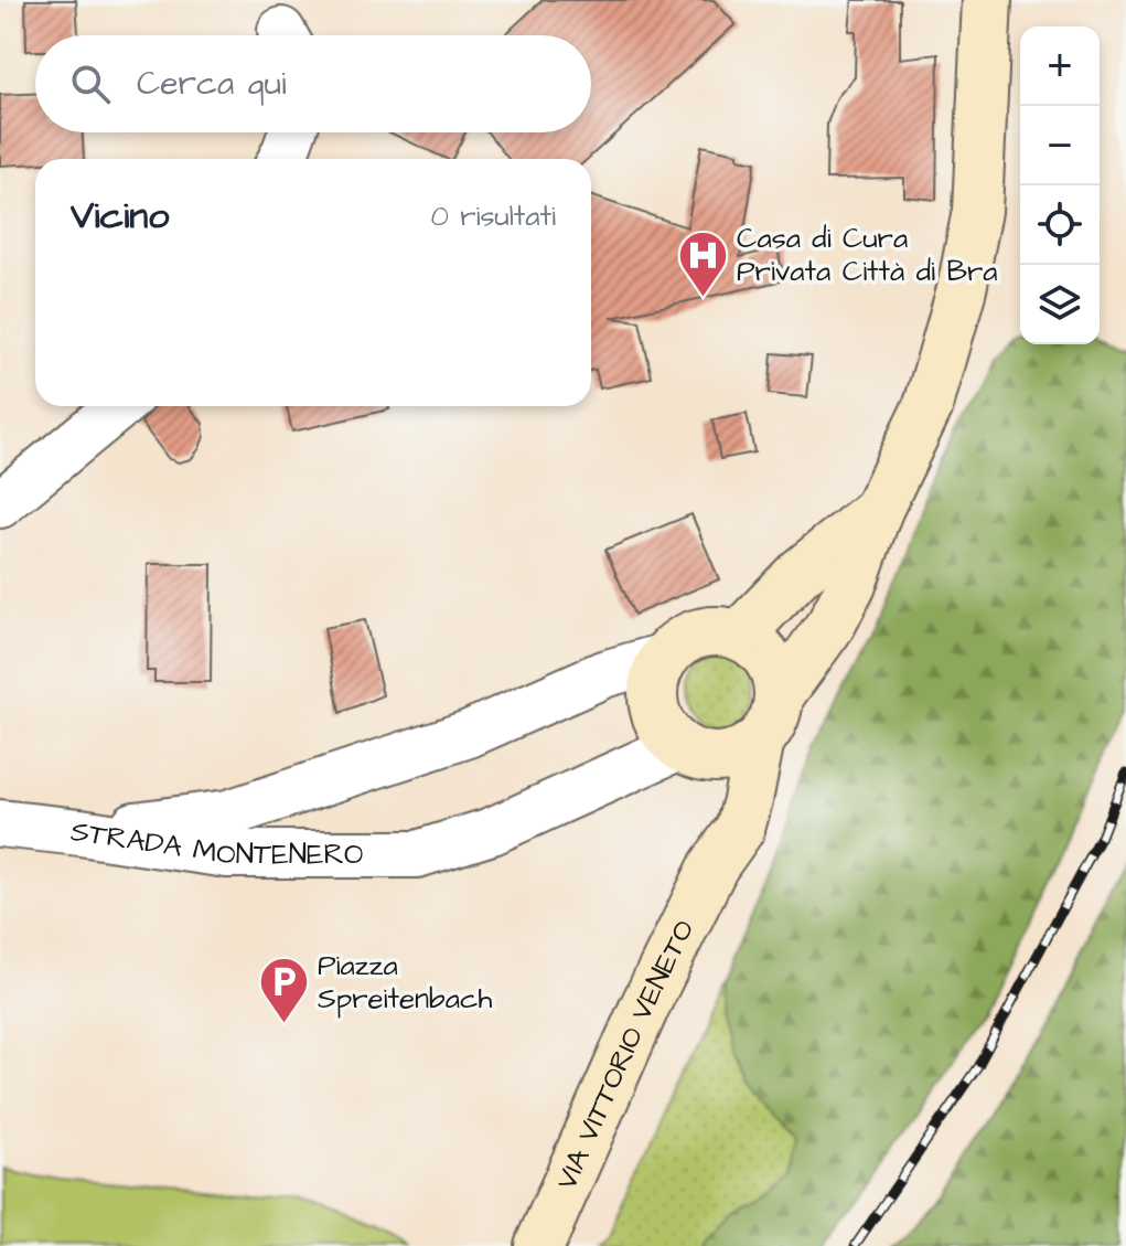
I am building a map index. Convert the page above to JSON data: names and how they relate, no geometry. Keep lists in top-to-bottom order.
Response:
{
  "streets": {
    "main road": ["VIA VITTORIO VENETO"],
    "street": ["STRADA MONTENERO"]
  },
  "crossings": [
    ["STRADA MONTENERO", "VIA VITTORIO VENETO"]
  ],
  "places": {
    "hospital": ["Casa di Cura Privata Città di Bra"],
    "parking": ["Piazza Spreitenbach"]
  },
  "page": {
    "map_buttons": ["+", "−"],
    "search": "Cerca qui",
    "heading": ["Vicino", "0 risultati"]
  }
}
